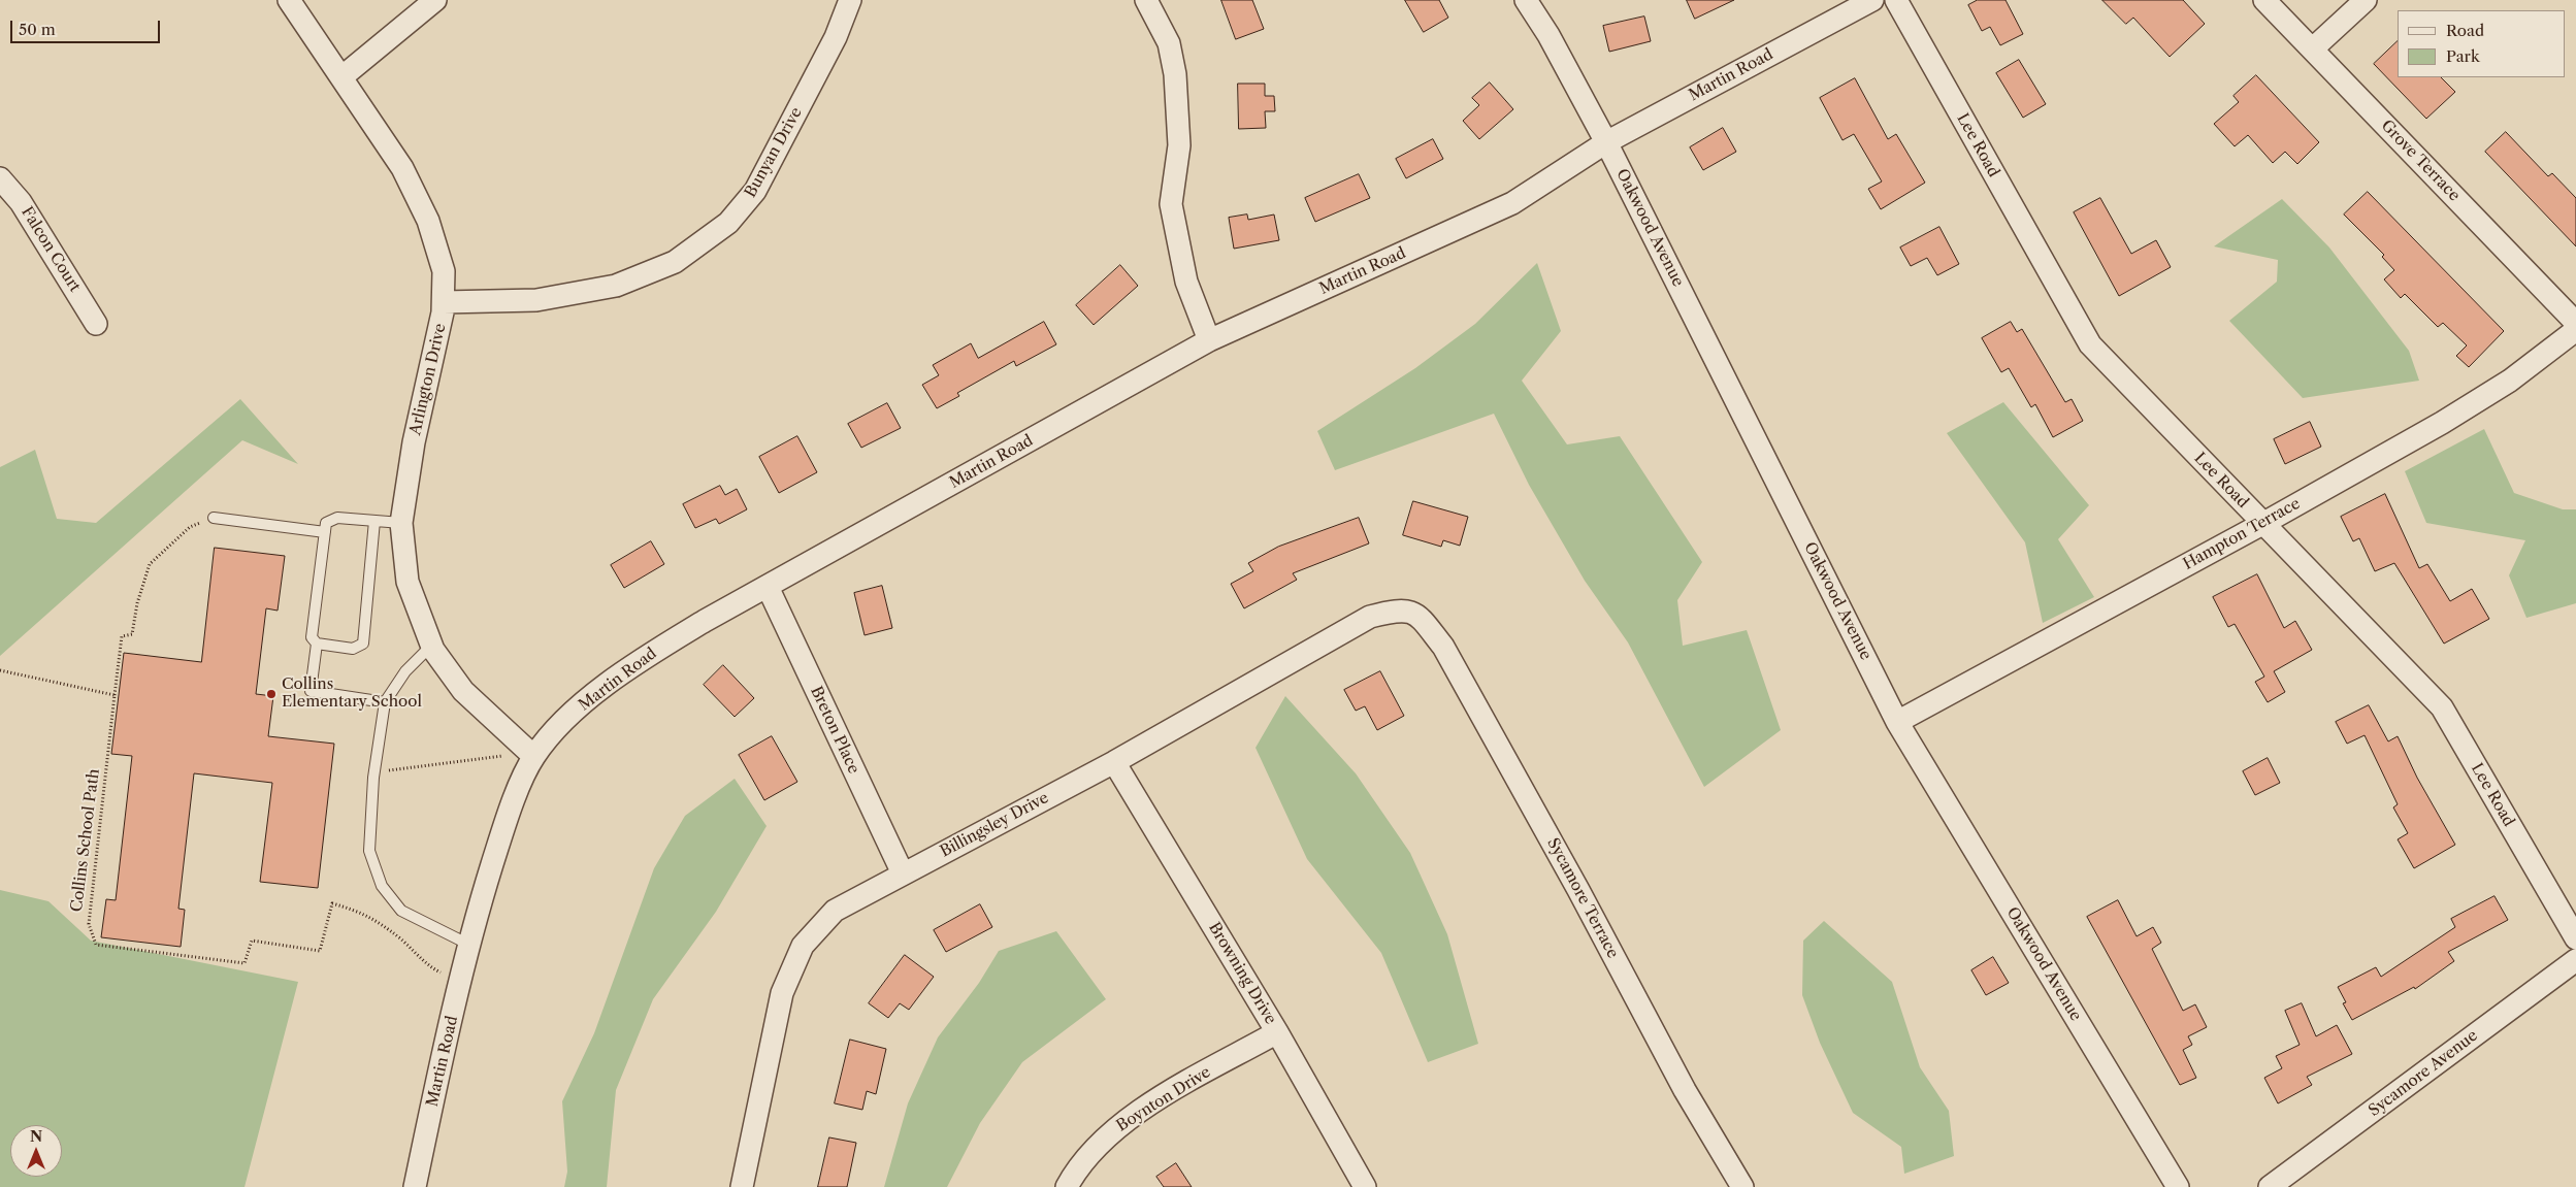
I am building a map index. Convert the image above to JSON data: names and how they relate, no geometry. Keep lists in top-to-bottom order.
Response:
{
  "streets": {
    "street": [
      "Martin Road",
      "Lee Road",
      "Bunyan Drive",
      "Grove Terrace",
      "Oakwood Avenue",
      "Falcon Court",
      "Arlington Drive",
      "Hampton Terrace",
      "Breton Place",
      "Billingsley Drive",
      "Sycamore Terrace",
      "Browning Drive",
      "Sycamore Avenue",
      "Boynton Drive"
    ],
    "path": ["Collins School Path"]
  },
  "crossings": [
    ["Martin Road", "Oakwood Avenue"],
    ["Martin Road", "Arlington Drive"],
    ["Martin Road", "Breton Place"],
    ["Martin Road", "Collins School Path"],
    ["Lee Road", "Hampton Terrace"],
    ["Bunyan Drive", "Arlington Drive"],
    ["Oakwood Avenue", "Hampton Terrace"],
    ["Breton Place", "Billingsley Drive"],
    ["Billingsley Drive", "Sycamore Terrace"],
    ["Billingsley Drive", "Browning Drive"],
    ["Browning Drive", "Boynton Drive"]
  ],
  "places": ["Collins Elementary School"],
  "legend": ["Road", "Park"],
  "scale_bar": "50 m",
  "north": "top"
}
